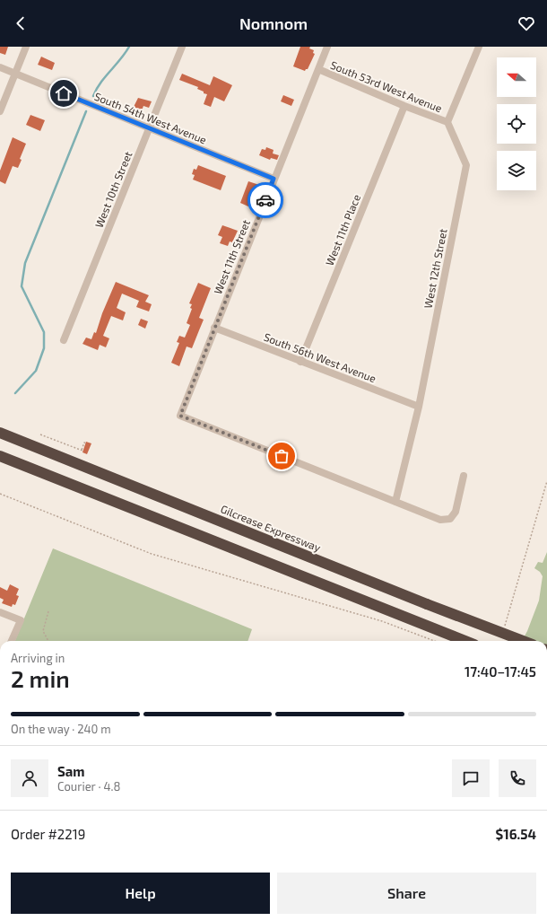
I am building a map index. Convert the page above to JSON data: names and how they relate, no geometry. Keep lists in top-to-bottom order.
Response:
{
  "streets": {
    "highway": ["Gilcrease Expressway"],
    "street": [
      "South 53rd West Avenue",
      "South 54th West Avenue",
      "West 10th Street",
      "West 11th Place",
      "West 11th Street",
      "West 12th Street",
      "South 56th West Avenue"
    ]
  },
  "crossings": [
    ["South 53rd West Avenue", "West 11th Place"],
    ["South 53rd West Avenue", "West 11th Street"],
    ["South 53rd West Avenue", "West 12th Street"],
    ["South 54th West Avenue", "West 10th Street"],
    ["South 54th West Avenue", "West 11th Street"],
    ["West 11th Place", "South 56th West Avenue"],
    ["West 11th Street", "West 12th Street"],
    ["West 11th Street", "South 56th West Avenue"],
    ["West 12th Street", "South 56th West Avenue"]
  ],
  "north": "left",
  "page": {
    "header": "Nomnom",
    "heading": ["2 min", "Arriving in", "17:40–17:45"],
    "panel": [
      "Sam",
      "Courier · 4.8",
      "Order #2219",
      "$16.54"
    ],
    "bar": "On the way · 240 m",
    "buttons": ["Help", "Share"]
  }
}
